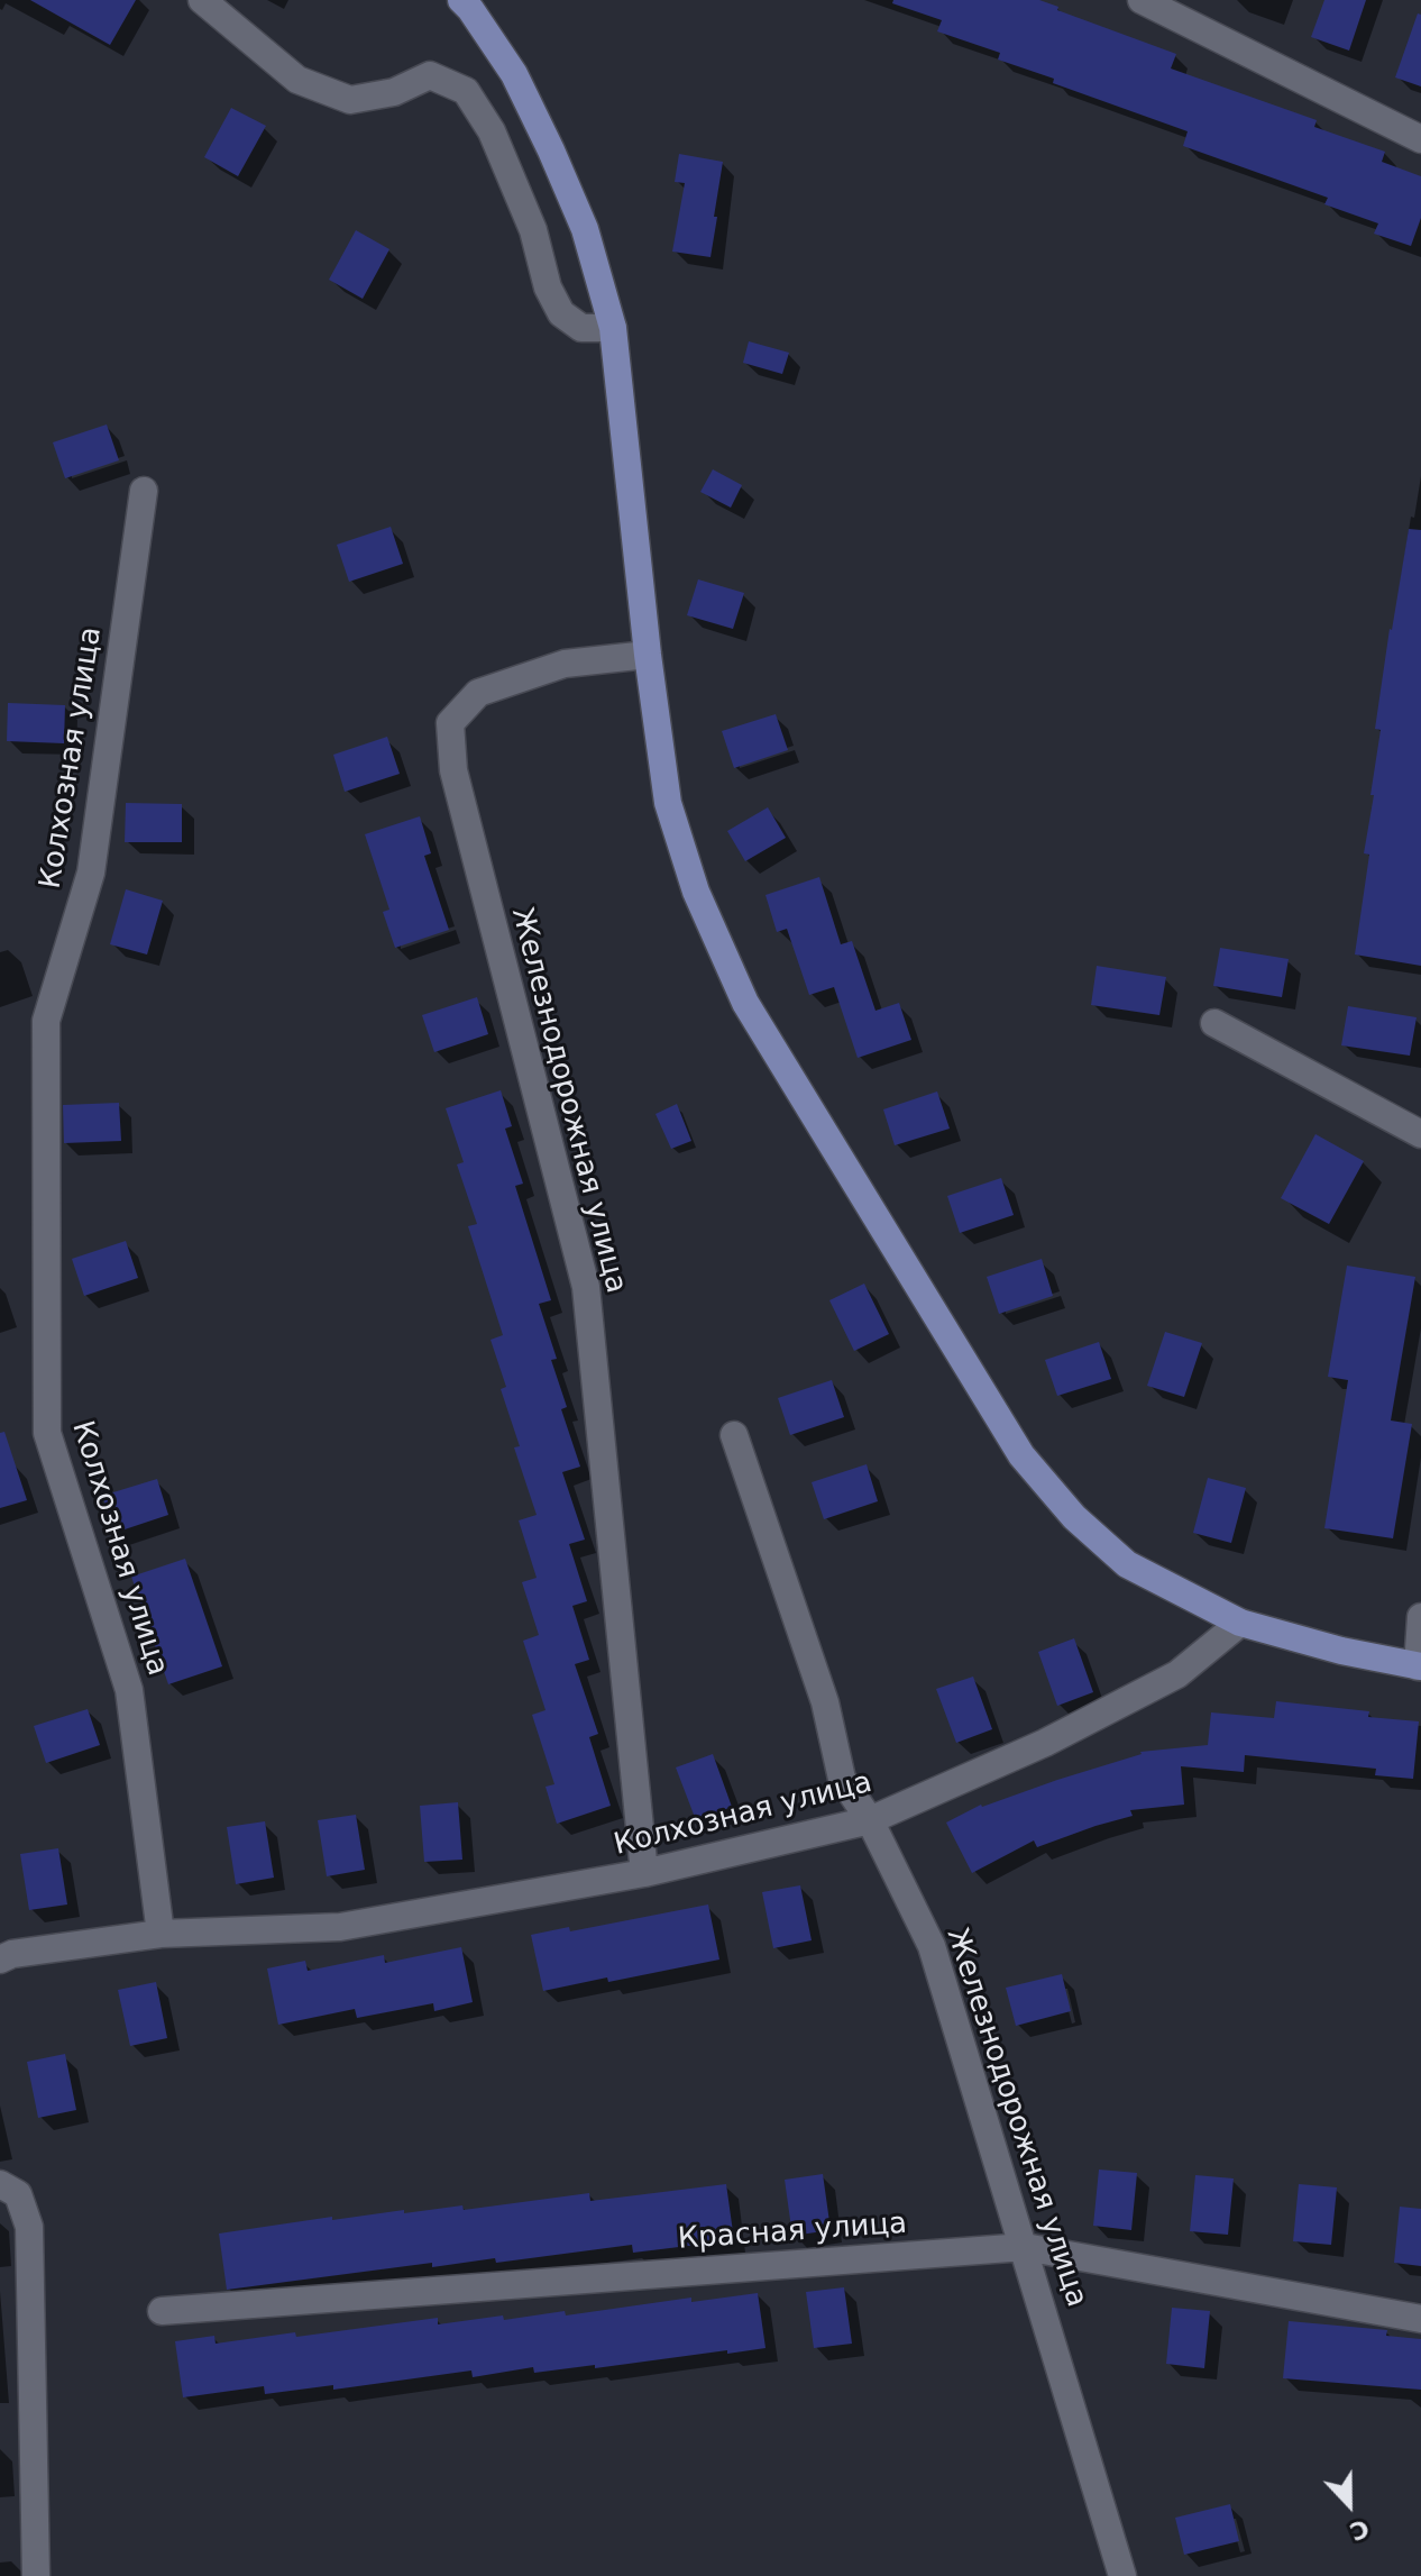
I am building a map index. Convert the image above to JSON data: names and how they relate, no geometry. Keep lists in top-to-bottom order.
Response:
{
  "streets": {
    "street": ["Колхозная улица", "Железнодорожная улица", "Красная улица"]
  },
  "crossings": [
    ["Колхозная улица", "Железнодорожная улица"],
    ["Железнодорожная улица", "Красная улица"]
  ],
  "north": "bottom"
}
